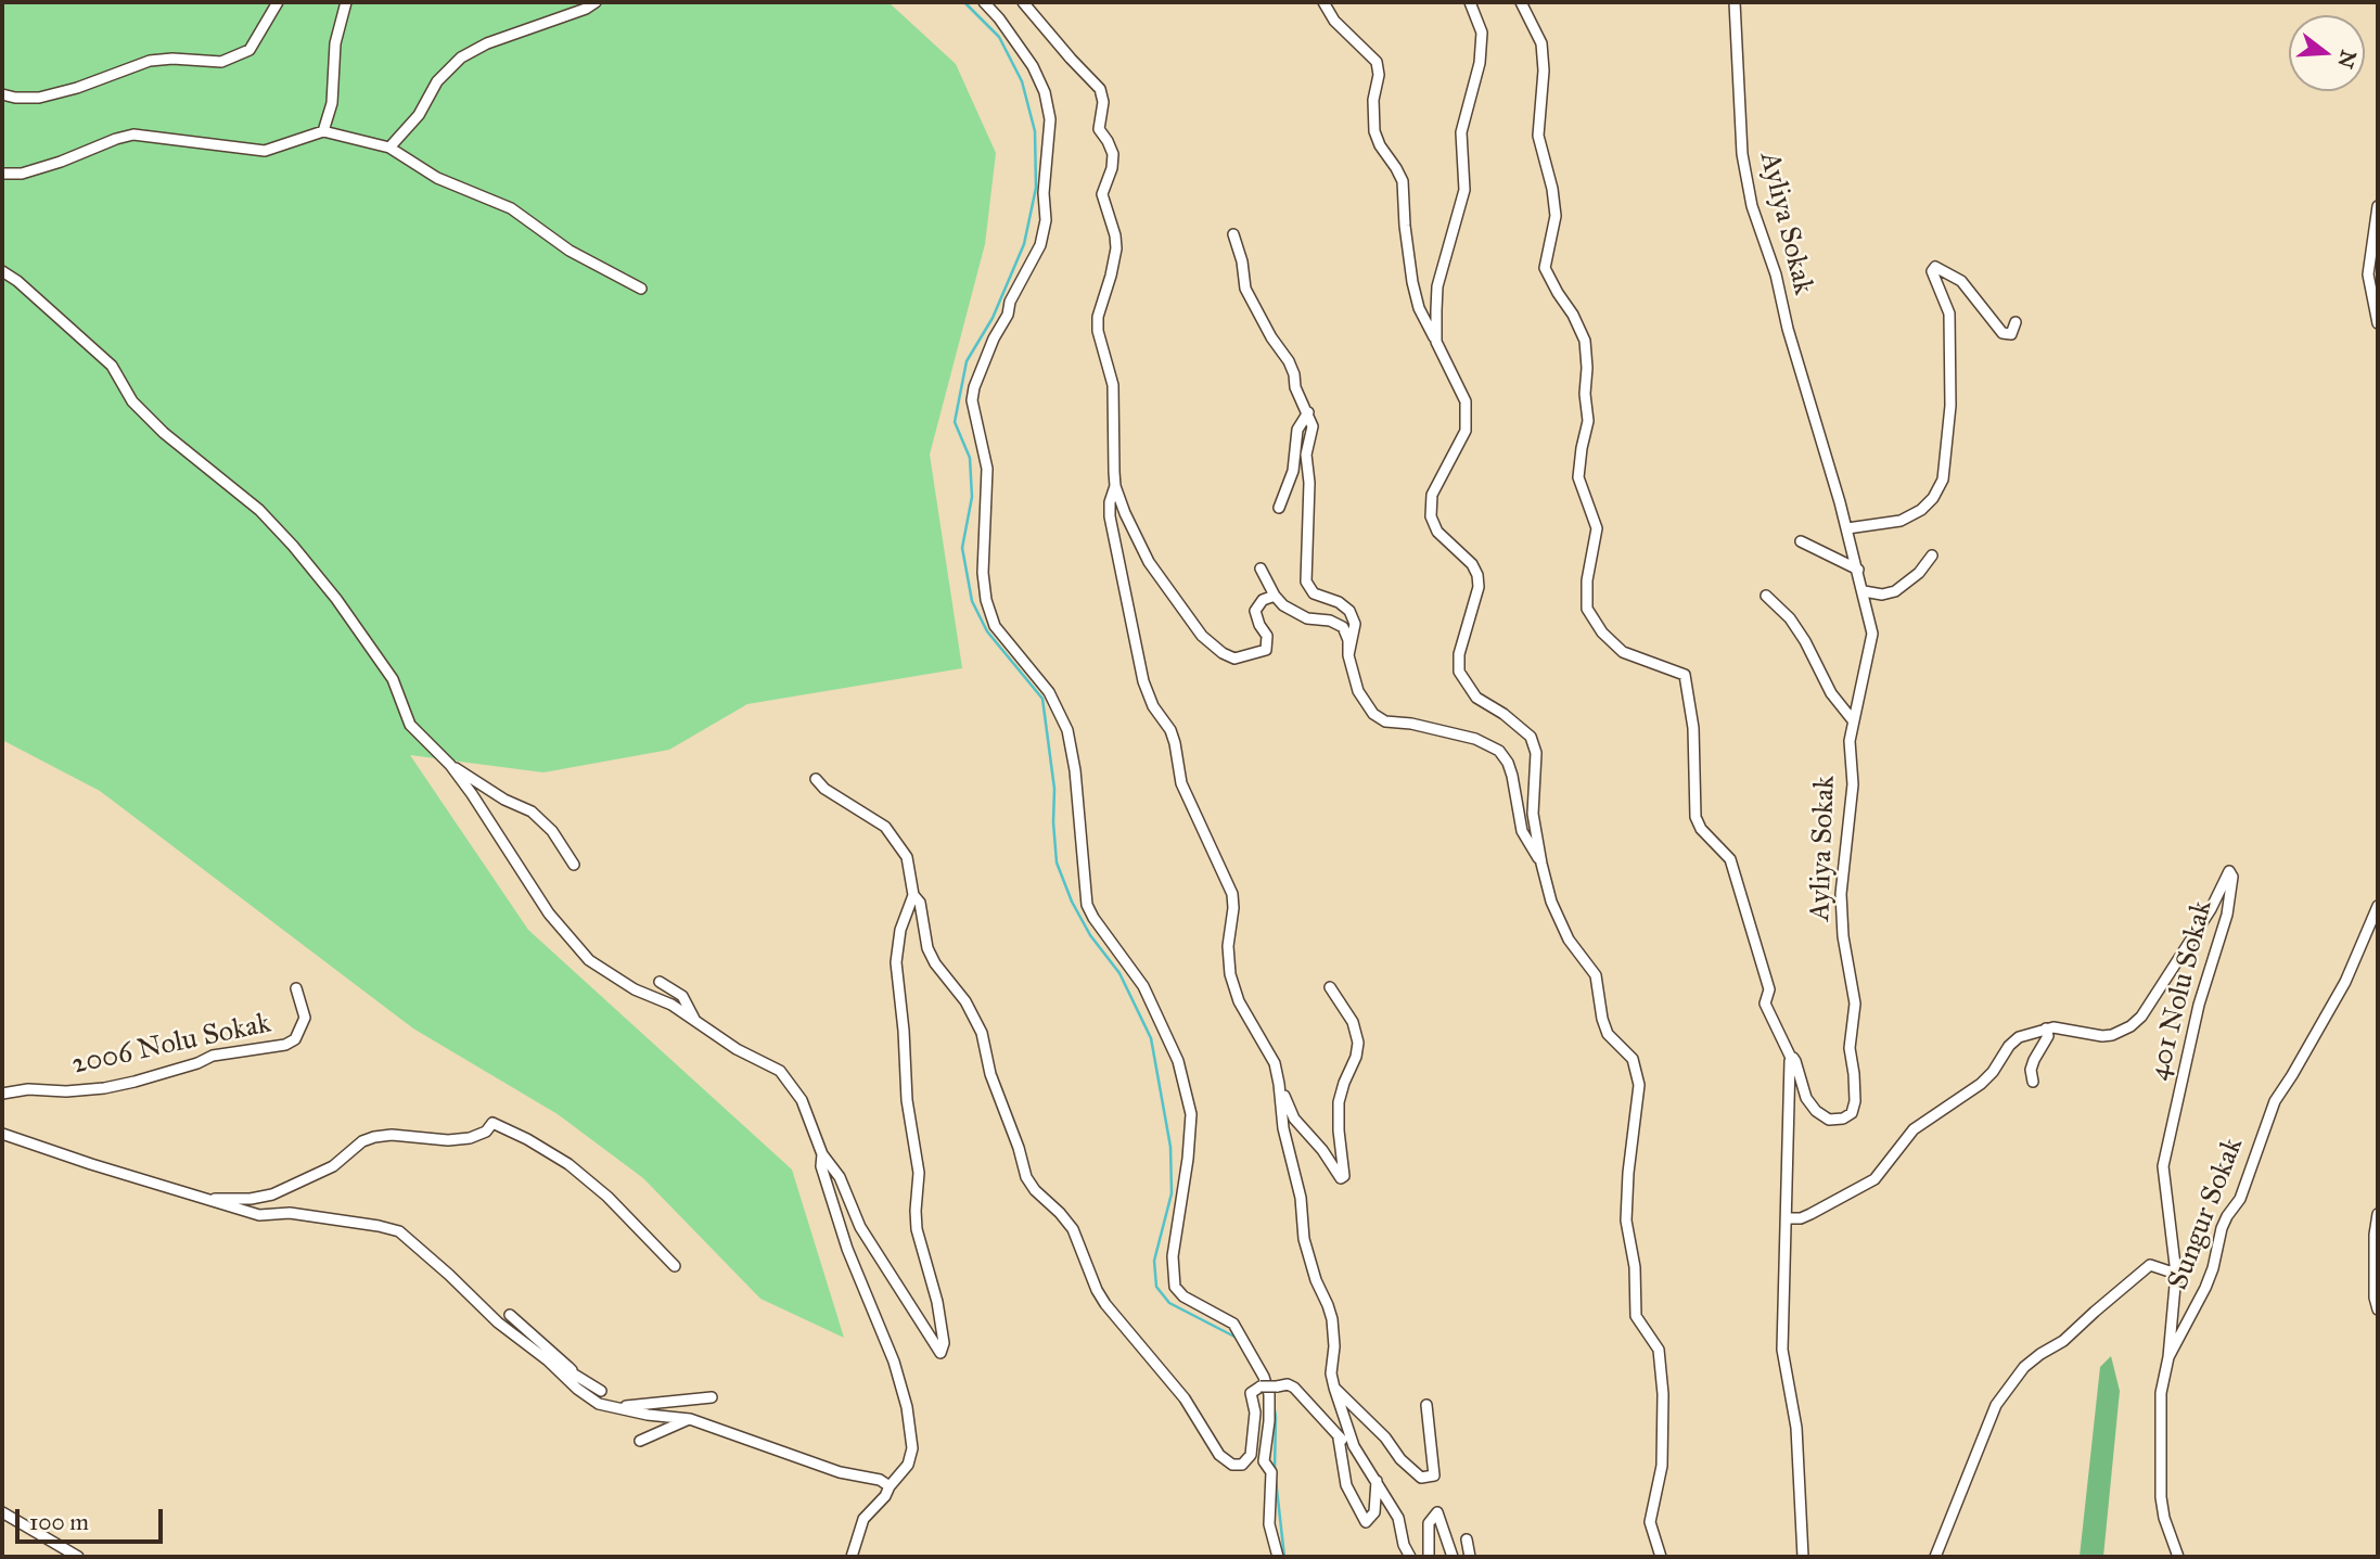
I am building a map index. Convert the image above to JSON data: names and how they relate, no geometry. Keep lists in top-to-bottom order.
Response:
{
  "streets": {
    "street": [
      "Ayliya Sokak",
      "401 Nolu Sokak",
      "2006 Nolu Sokak",
      "Sungur Sokak"
    ]
  },
  "crossings": [
    ["401 Nolu Sokak", "Sungur Sokak"]
  ],
  "scale_bar": "100 m",
  "north": "right"
}
